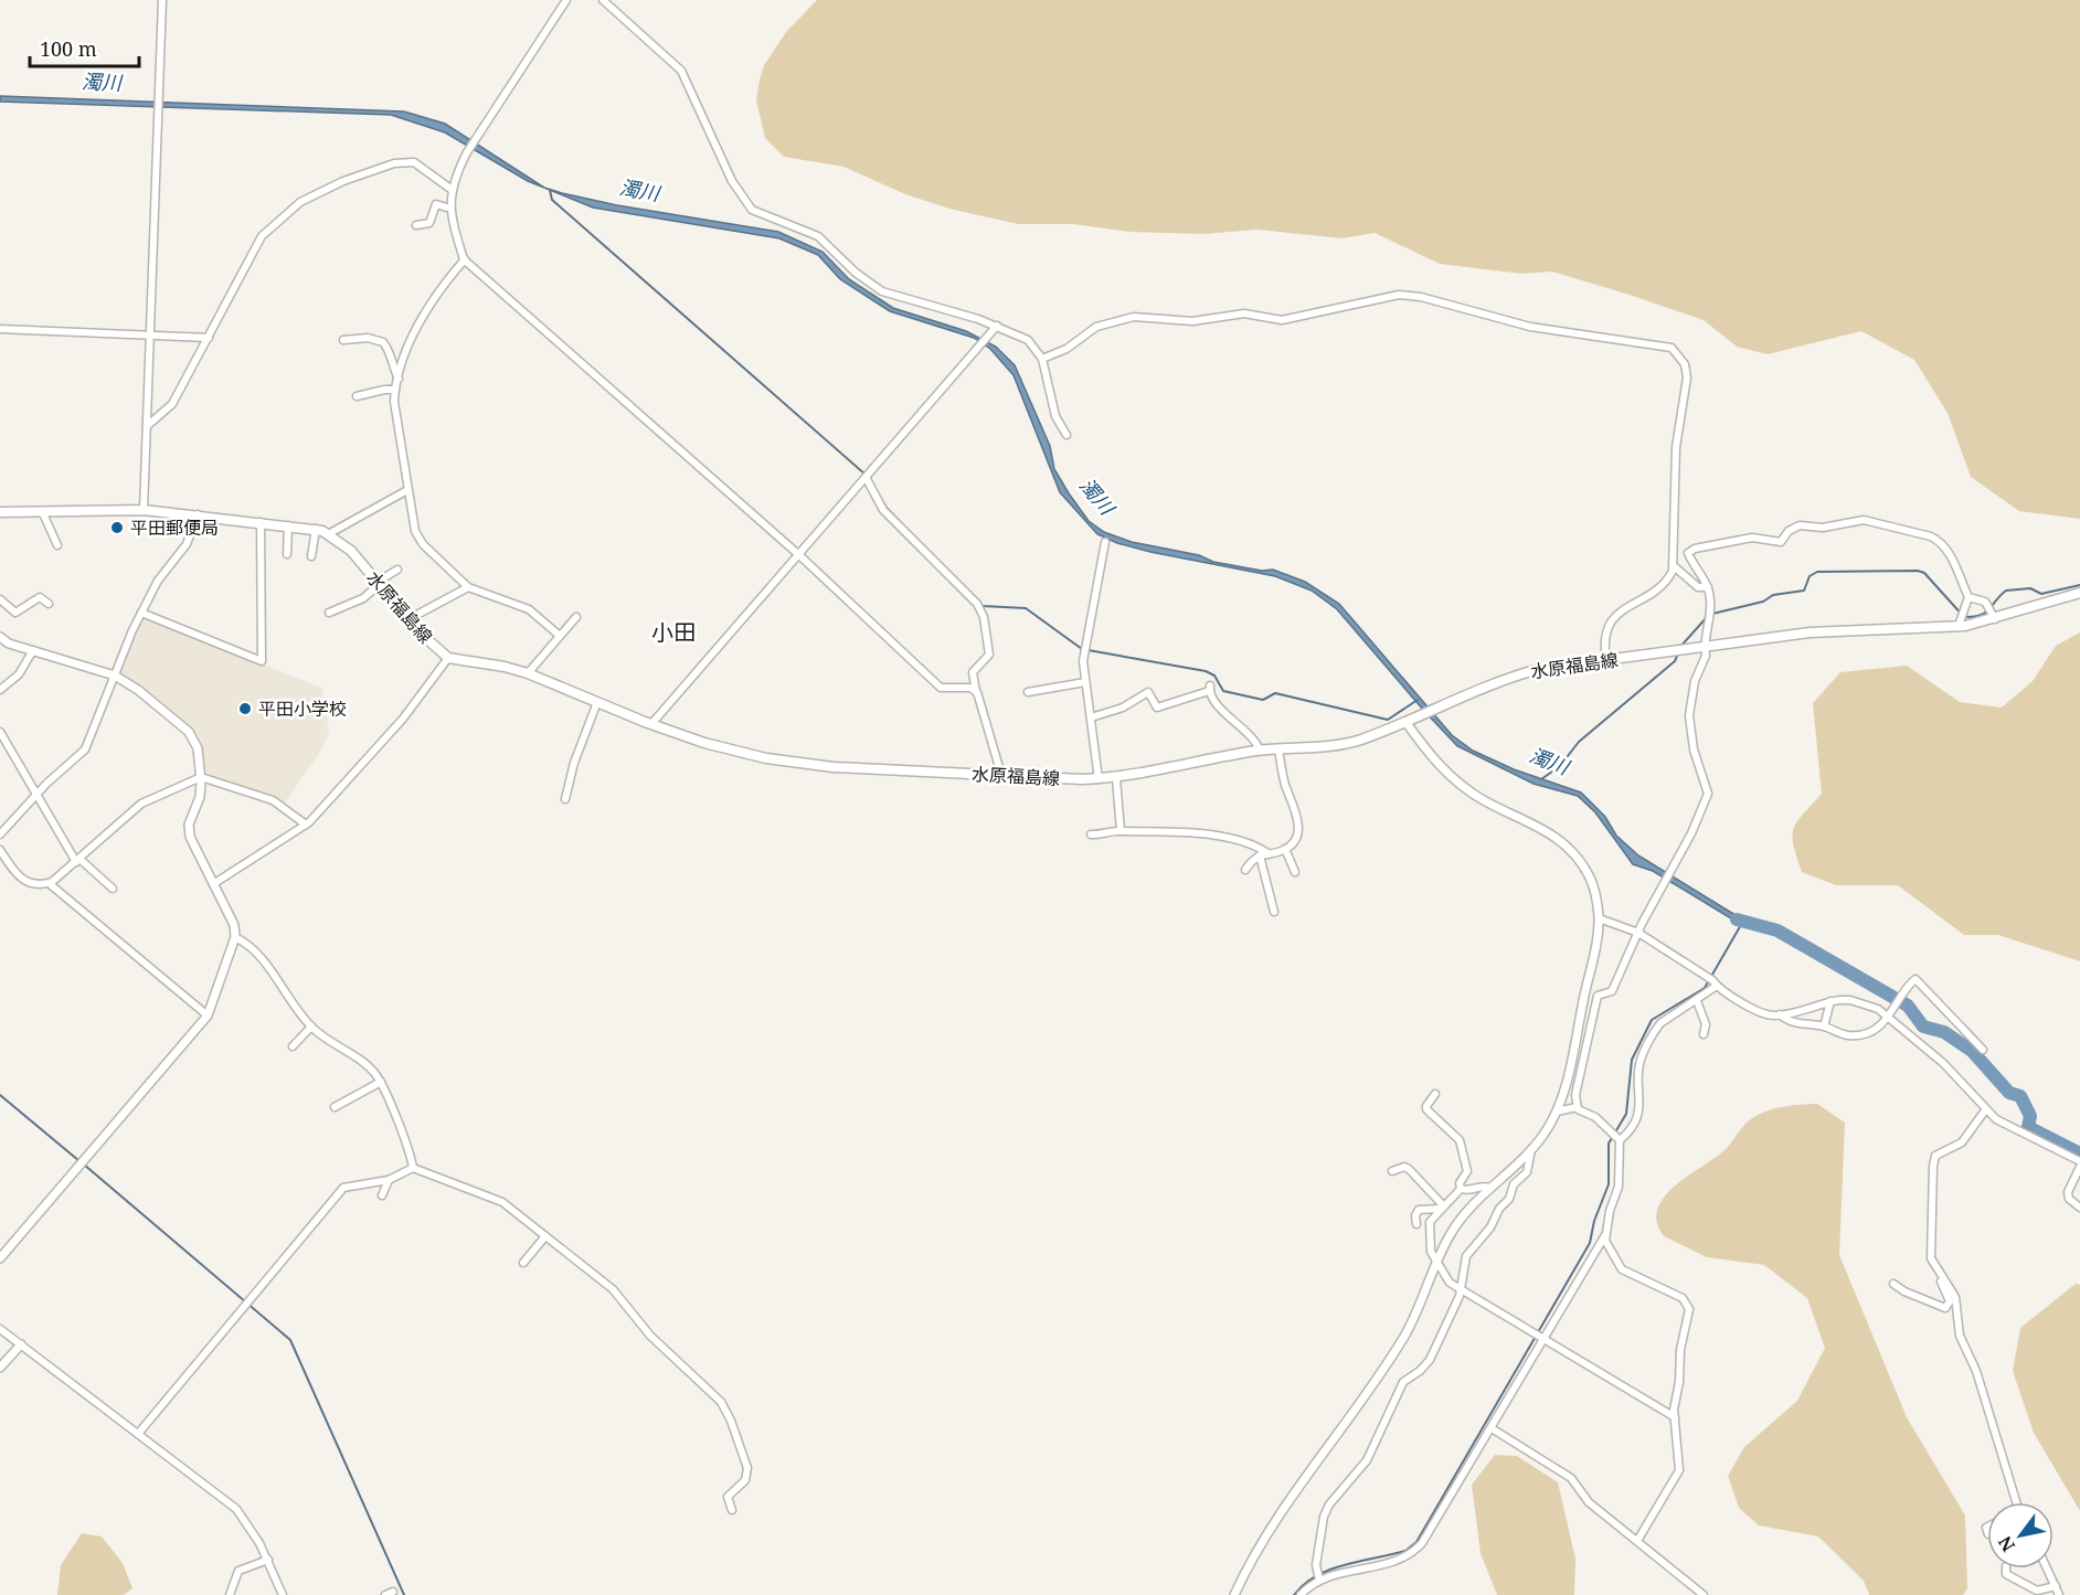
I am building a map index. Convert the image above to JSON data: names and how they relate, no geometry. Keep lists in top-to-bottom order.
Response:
{
  "streets": {
    "main road": ["水原福島線"]
  },
  "districts": ["小田"],
  "water": ["濁川"],
  "places": ["平田郵便局", "平田小学校"],
  "scale_bar": "100 m",
  "north": "bottom left"
}
